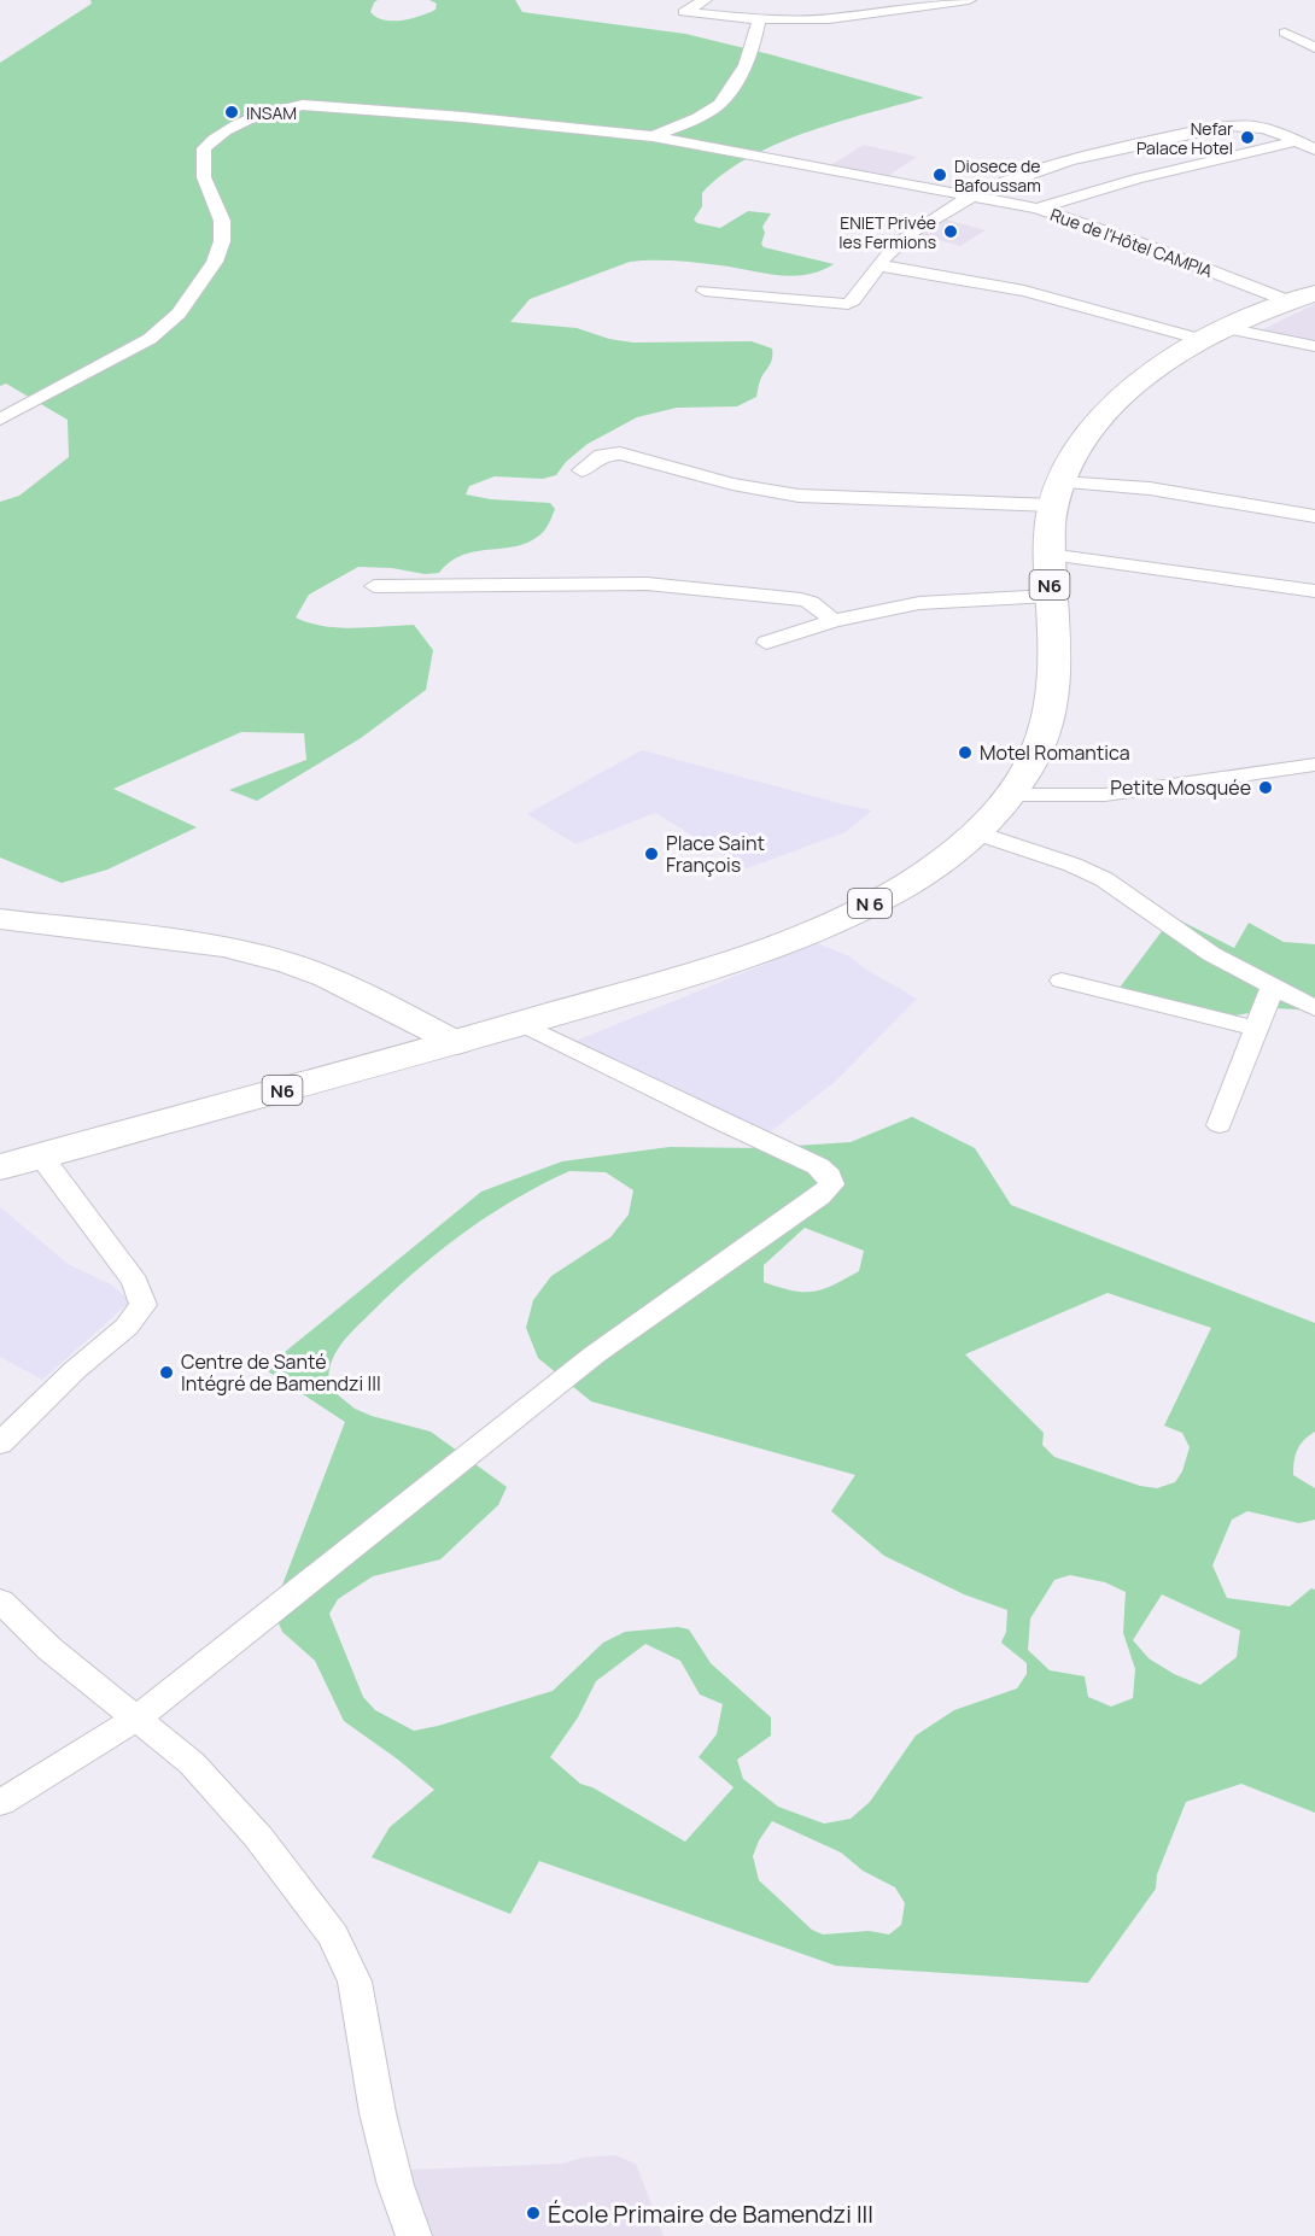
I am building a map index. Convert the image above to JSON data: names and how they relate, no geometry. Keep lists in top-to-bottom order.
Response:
{
  "streets": {
    "highway": ["N6", "N 6"],
    "street": ["Rue de l'Hôtel CAMPIA"]
  },
  "crossings": [
    ["Rue de l'Hôtel CAMPIA", "N6"],
    ["N6", "N 6"]
  ],
  "places": [
    "INSAM",
    "Nefar Palace Hotel",
    "Diosece de Bafoussam",
    "ENIET Privée les Fermions",
    "Motel Romantica",
    "Petite Mosquée",
    "Place Saint François",
    "Centre de Santé Intégré de Bamendzi III",
    "École Primaire de Bamendzi III"
  ]
}
